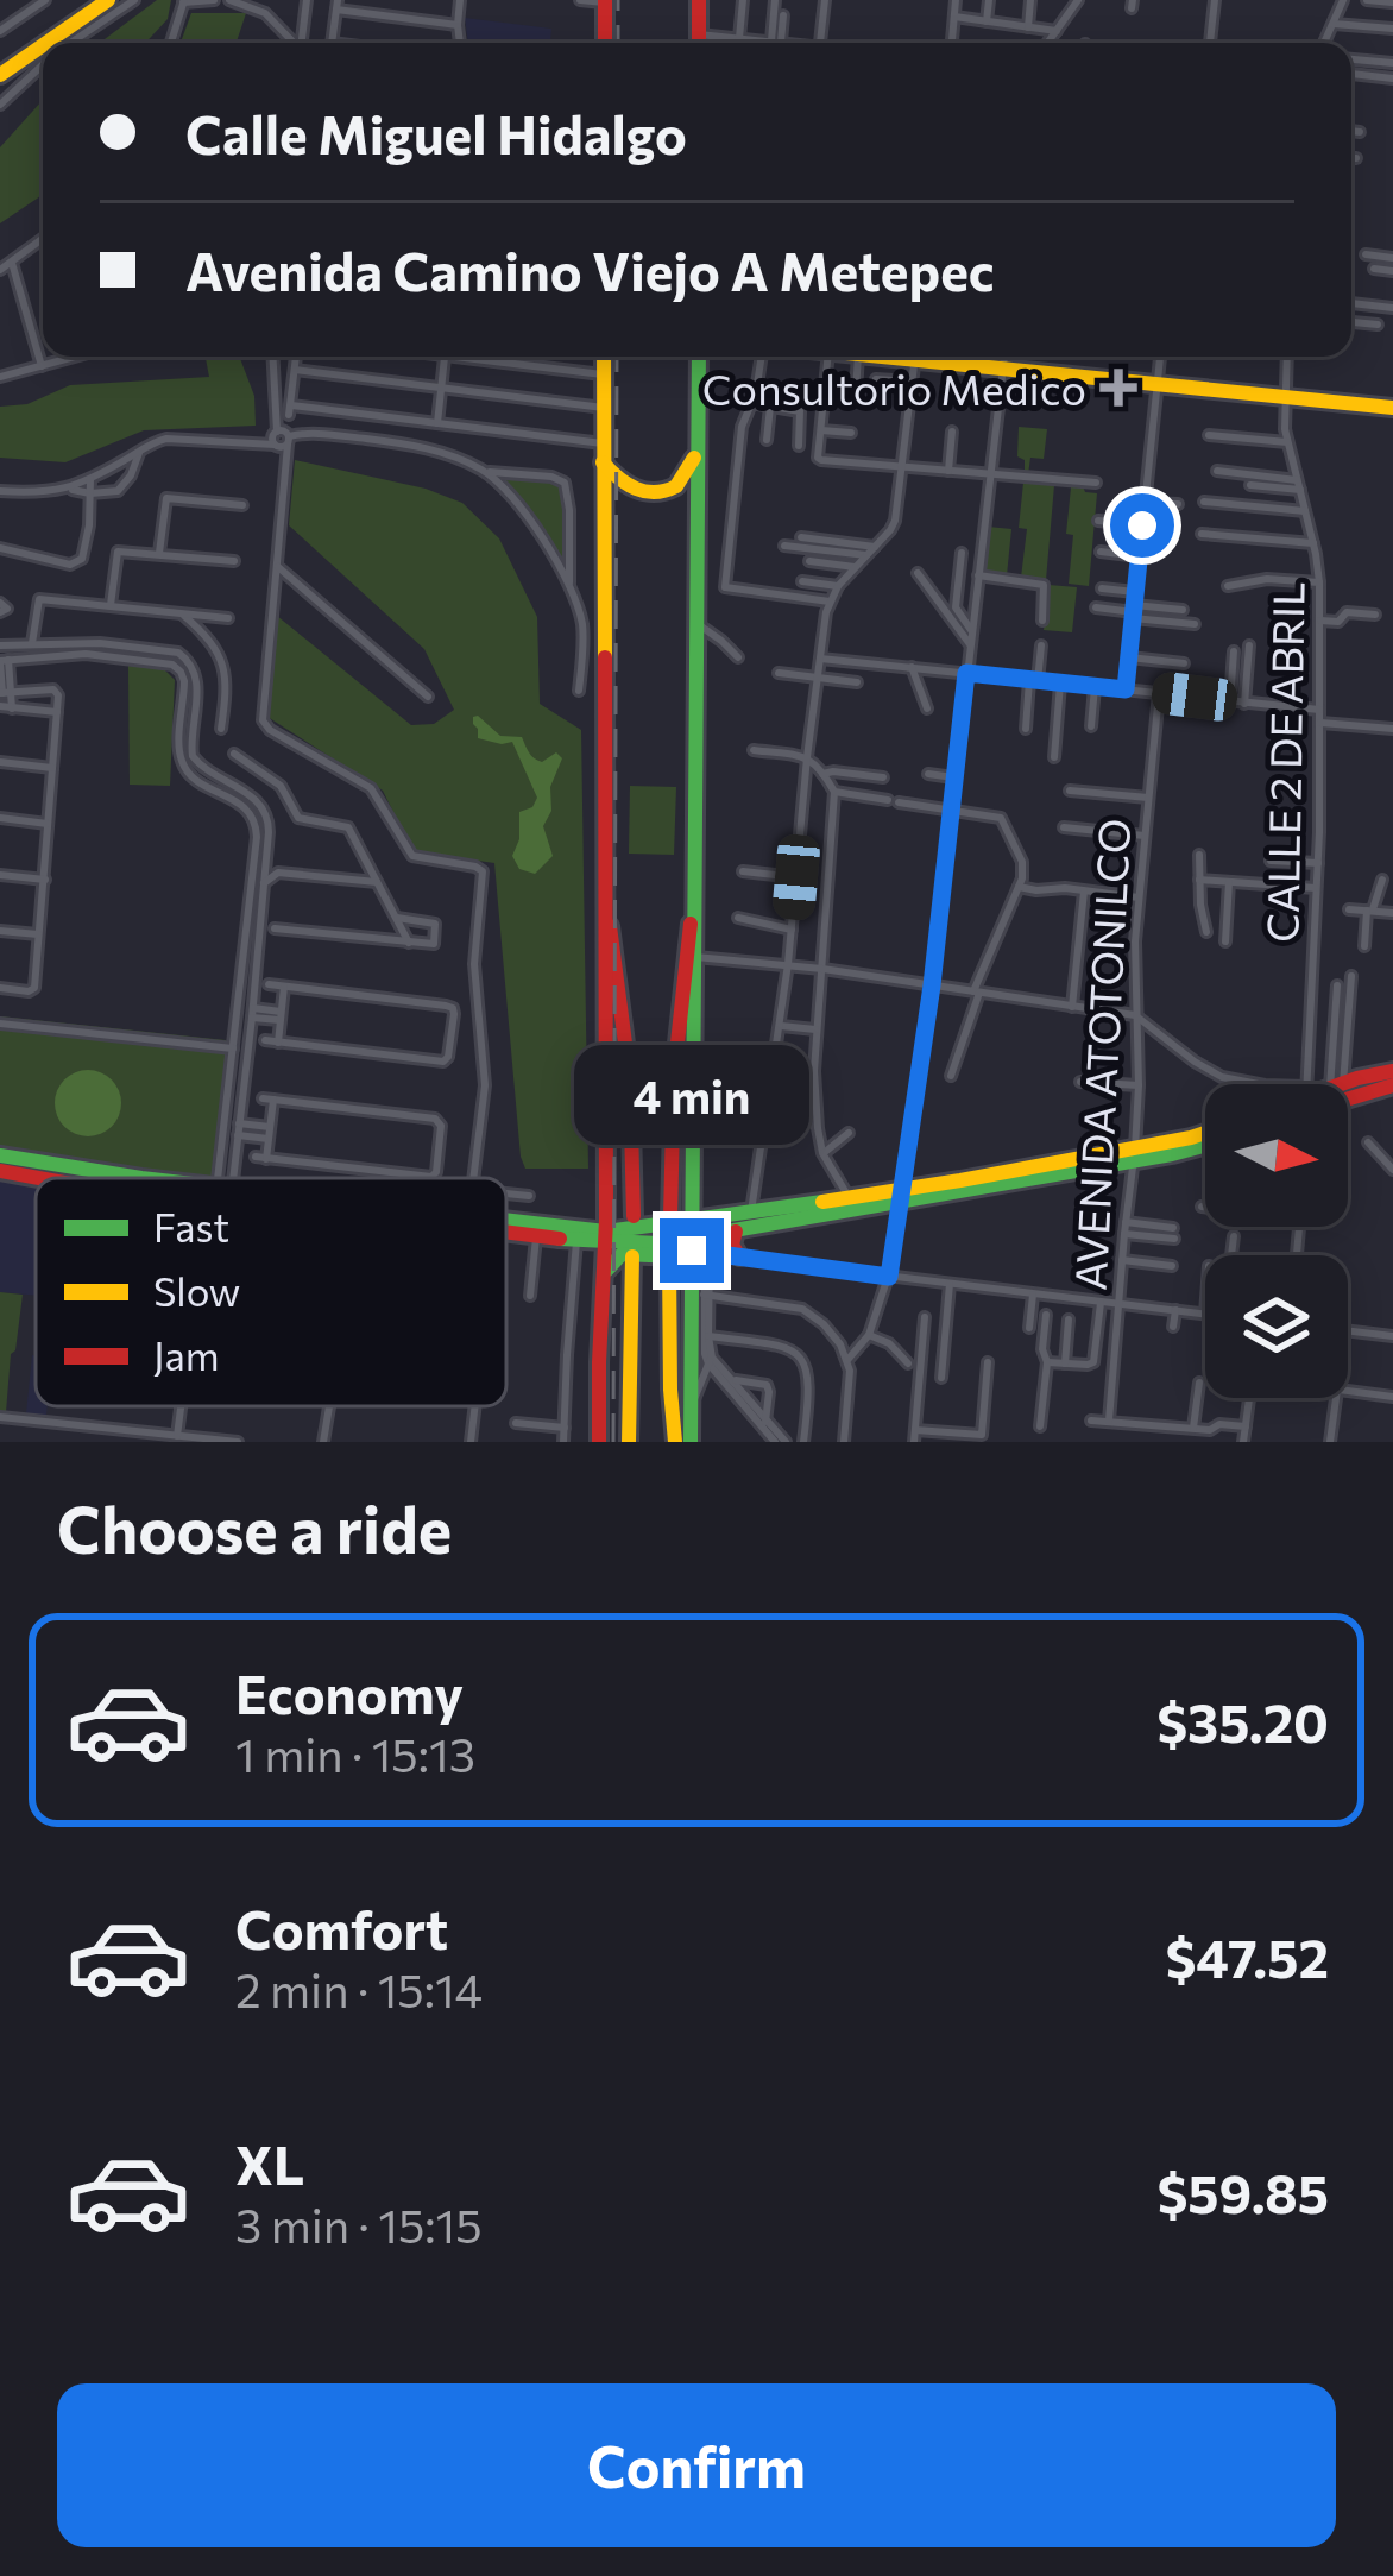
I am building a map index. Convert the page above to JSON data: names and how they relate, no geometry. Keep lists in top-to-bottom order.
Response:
{
  "streets": {
    "street": ["CALLE 2 DE ABRIL", "AVENIDA ATOTONILCO"]
  },
  "places": {
    "health": ["Consultorio Medico"]
  },
  "legend": ["Fast", "Slow", "Jam"],
  "north": "right",
  "page": {
    "banner": ["Calle Miguel Hidalgo", "Avenida Camino Viejo A Metepec"],
    "bubble": "4 min",
    "heading": "Choose a ride",
    "list": [
      {
        "name": "Economy",
        "note": "1 min · 15:13",
        "value": "$35.20"
      },
      {
        "name": "Comfort",
        "note": "2 min · 15:14",
        "value": "$47.52"
      },
      {
        "name": "XL",
        "note": "3 min · 15:15",
        "value": "$59.85"
      }
    ],
    "buttons": "Confirm"
  }
}
